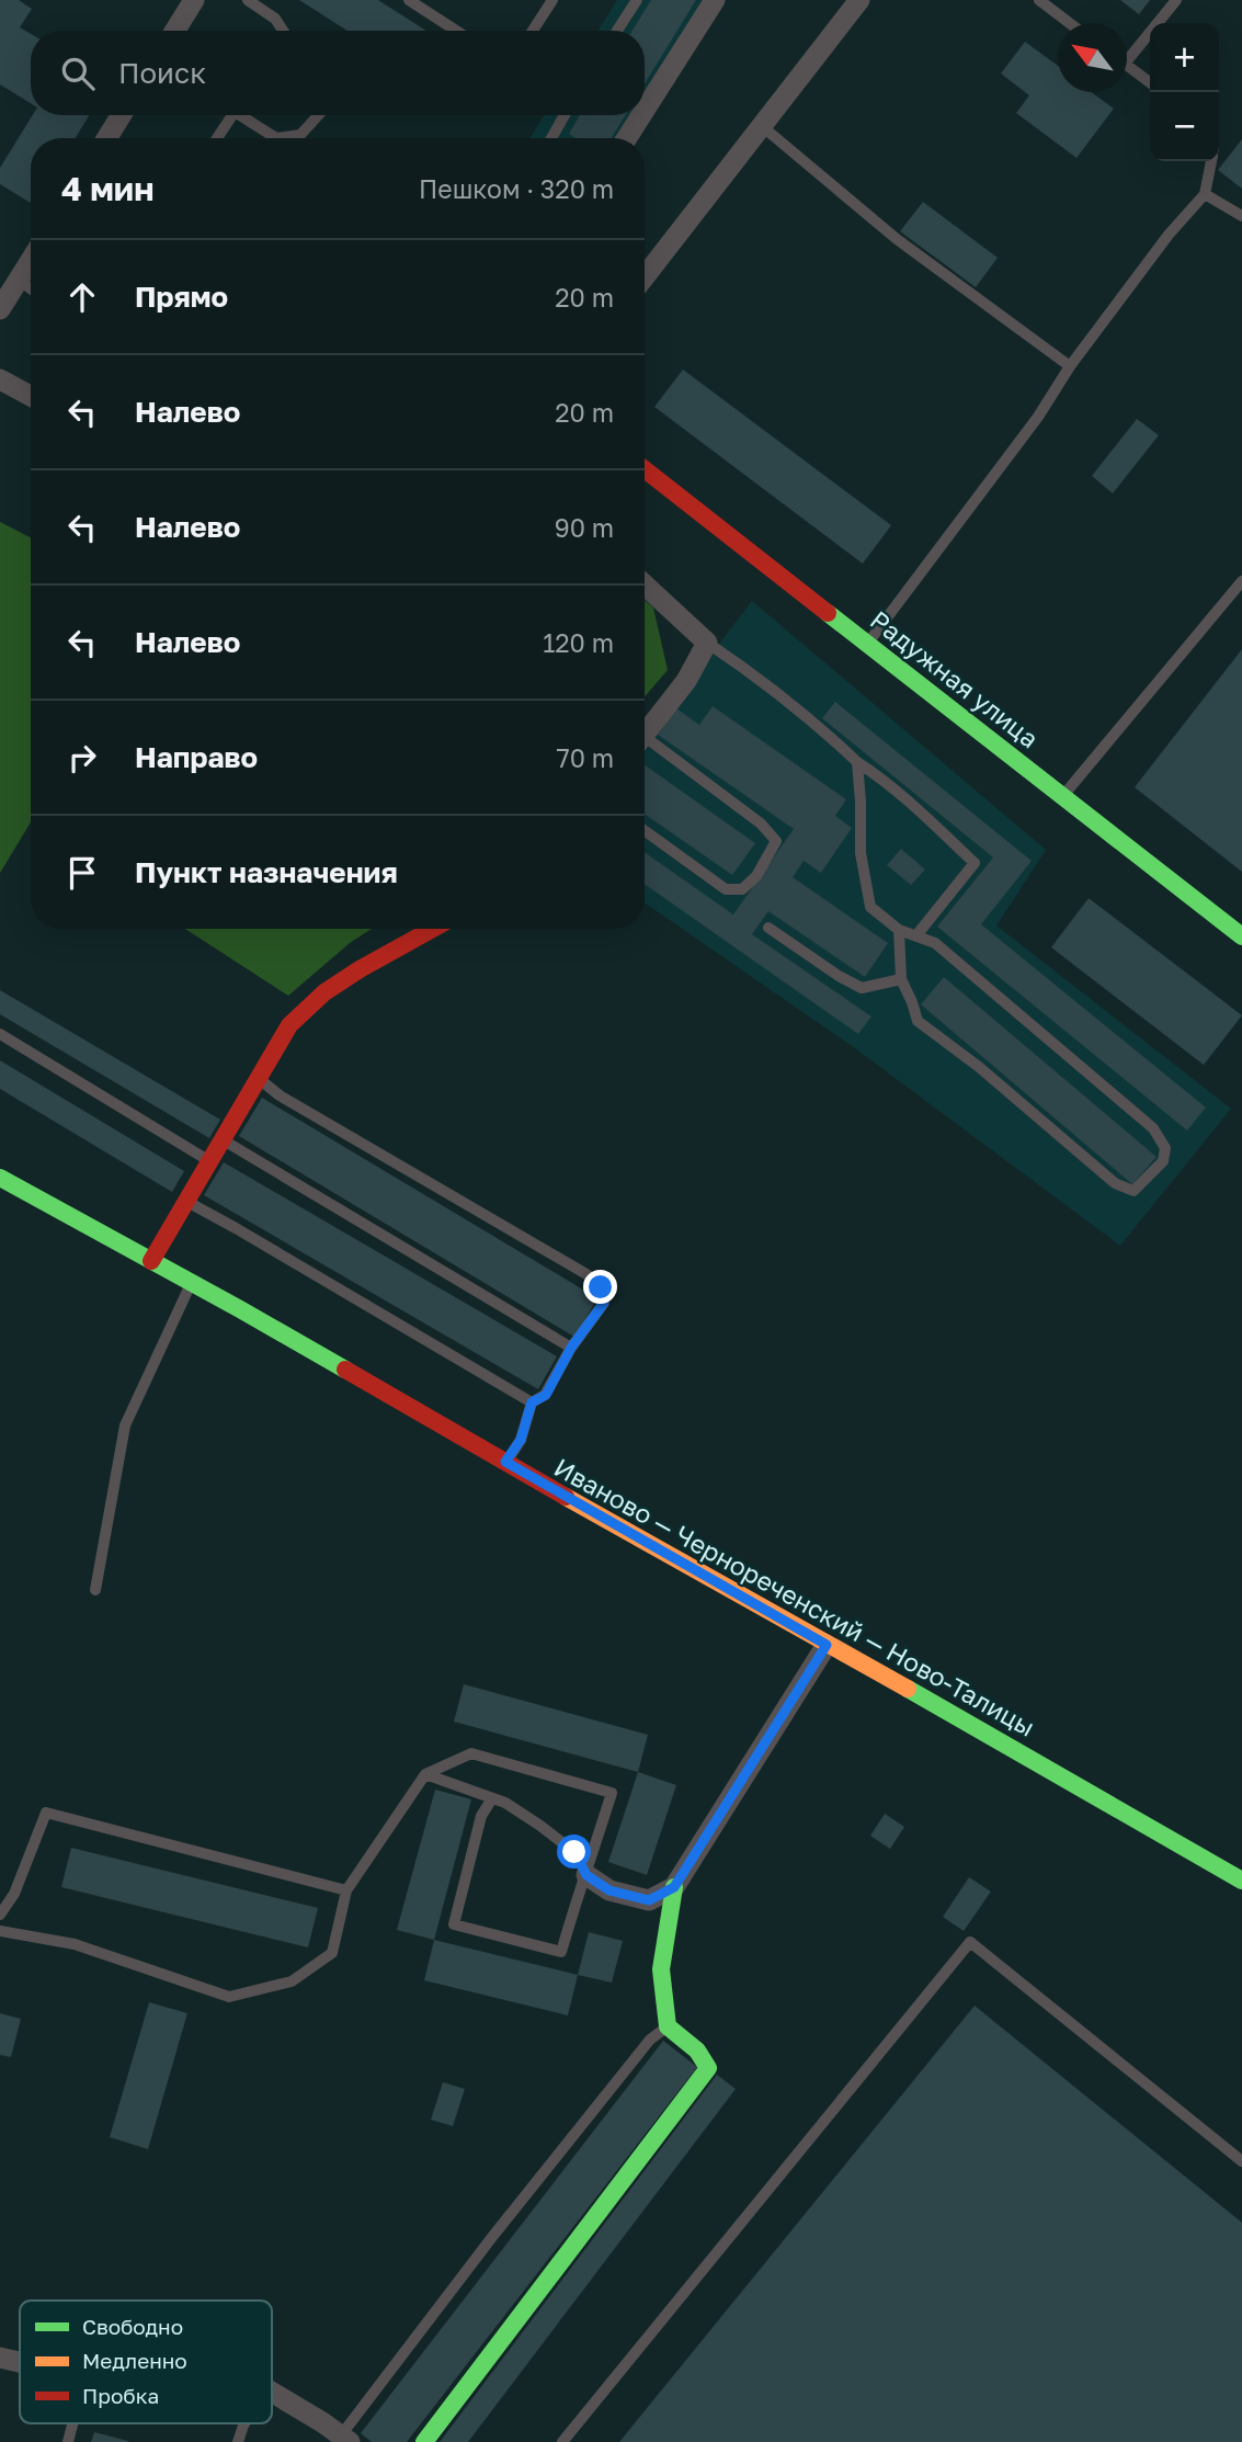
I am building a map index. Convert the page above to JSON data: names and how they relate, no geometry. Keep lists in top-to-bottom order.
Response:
{
  "streets": {
    "street": ["Радужная улица", "Иваново — Чернореченский — Ново-Талицы"]
  },
  "legend": ["Свободно", "Медленно", "Пробка"],
  "north": "top left",
  "page": {
    "map_buttons": ["+", "−"],
    "search": "Поиск",
    "heading": ["4 мин", "Пешком · 320 m"],
    "list": [
      ["Прямо", "20 m"],
      ["Налево", "20 m"],
      ["Налево", "90 m"],
      ["Налево", "120 m"],
      ["Направо", "70 m"],
      "Пункт назначения"
    ]
  }
}
